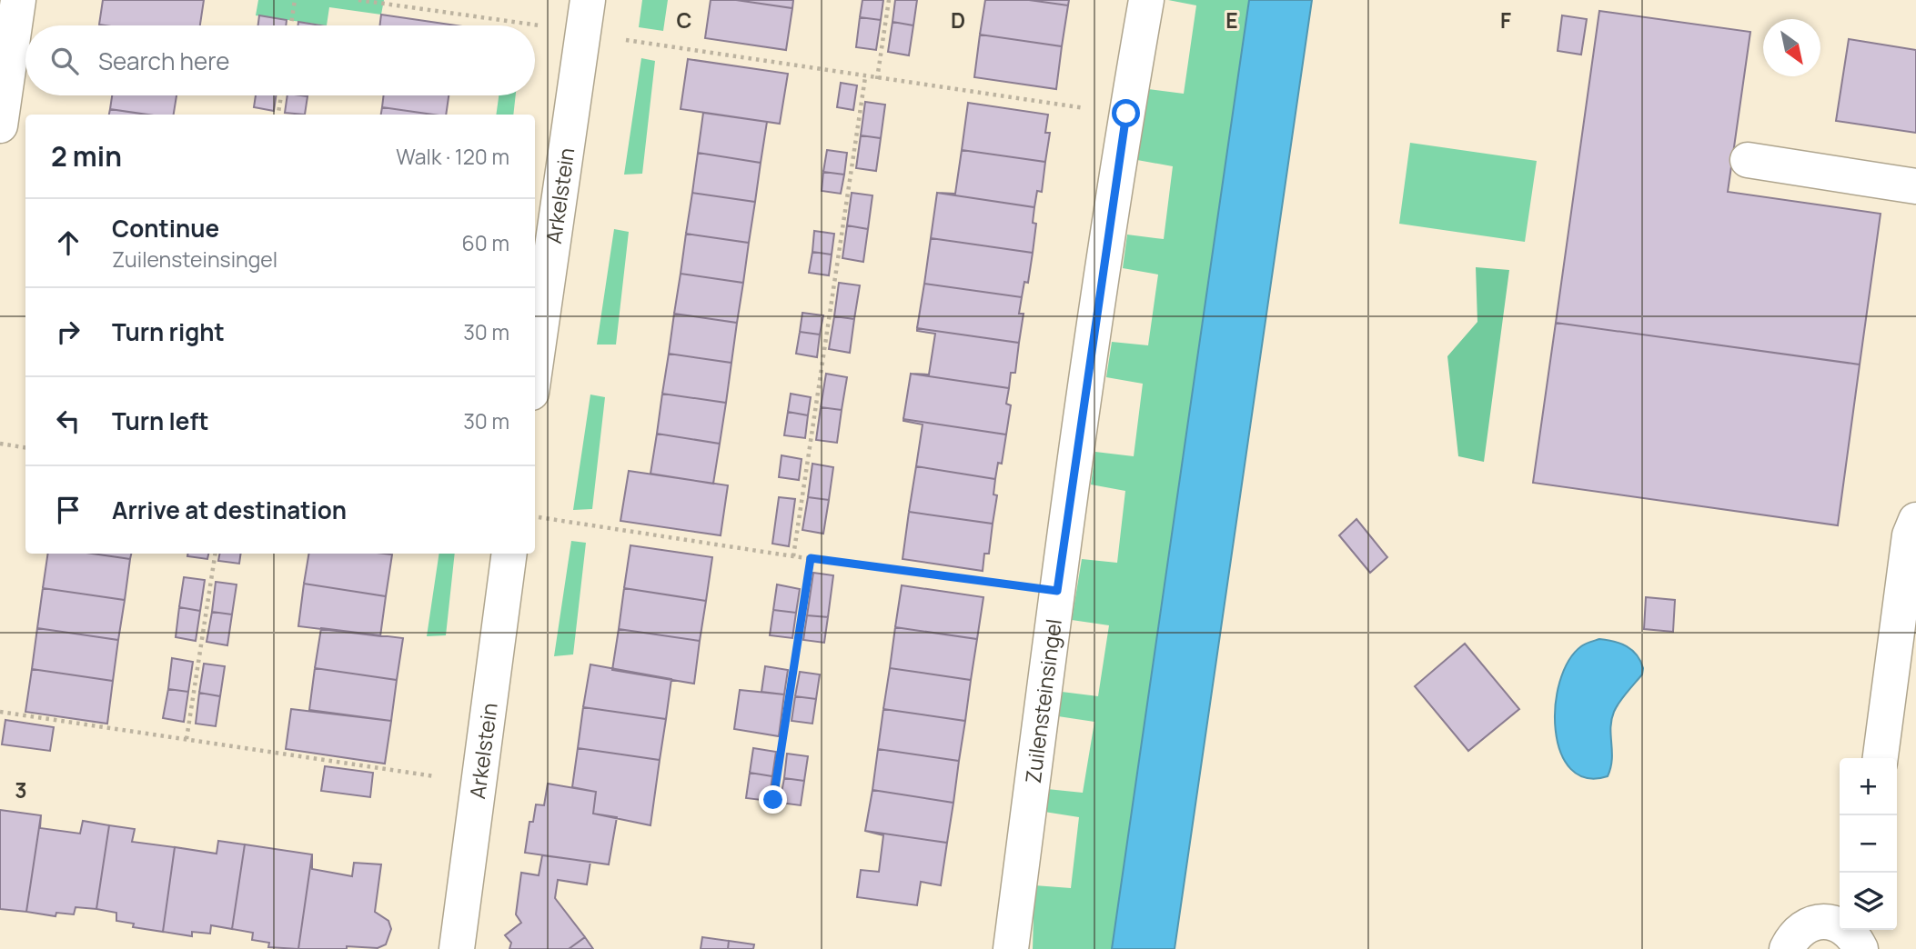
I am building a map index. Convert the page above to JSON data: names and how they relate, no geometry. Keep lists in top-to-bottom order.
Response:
{
  "streets": {
    "street": ["Arkelstein", "Zuilensteinsingel"]
  },
  "north": "bottom right",
  "page": {
    "search": "Search here",
    "heading": ["2 min", "Walk · 120 m"],
    "list": [
      ["Continue", "Zuilensteinsingel", "60 m"],
      ["Turn right", "30 m"],
      ["Turn left", "30 m"],
      "Arrive at destination"
    ],
    "map_buttons": ["+", "−"]
  },
  "grid": {
    "columns": [
      "C",
      "D",
      "E",
      "F"
    ],
    "rows": ["3"]
  }
}
